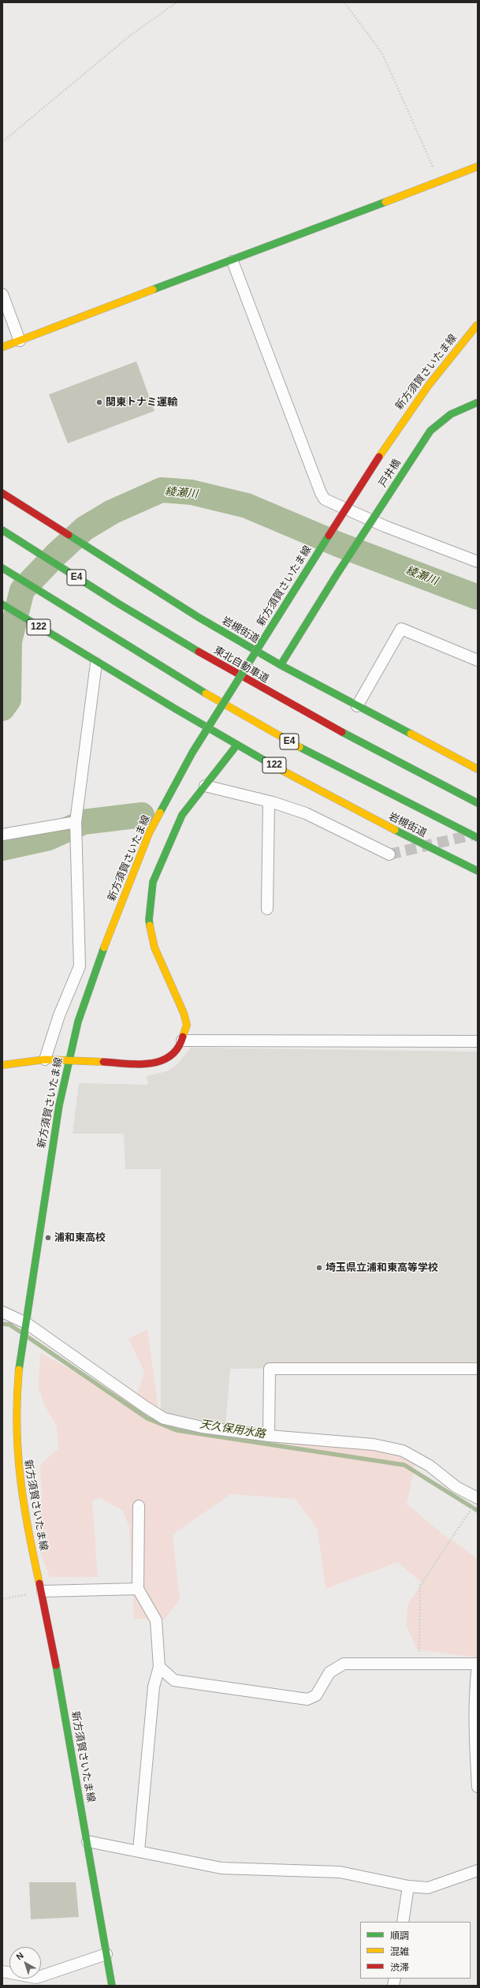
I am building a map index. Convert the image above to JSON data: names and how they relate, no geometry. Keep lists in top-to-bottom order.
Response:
{
  "streets": {
    "main road": [
      "新方須賀さいたま線",
      "戸井橋",
      "E4",
      "122",
      "岩槻街道",
      "東北自動車道"
    ]
  },
  "crossings": [
    ["戸井橋", "岩槻街道"]
  ],
  "water": ["綾瀬川", "天久保用水路"],
  "places": ["関東トナミ運輸", "浦和東高校", "埼玉県立浦和東高等学校"],
  "legend": ["順調", "混雑", "渋滞"],
  "north": "top left"
}
